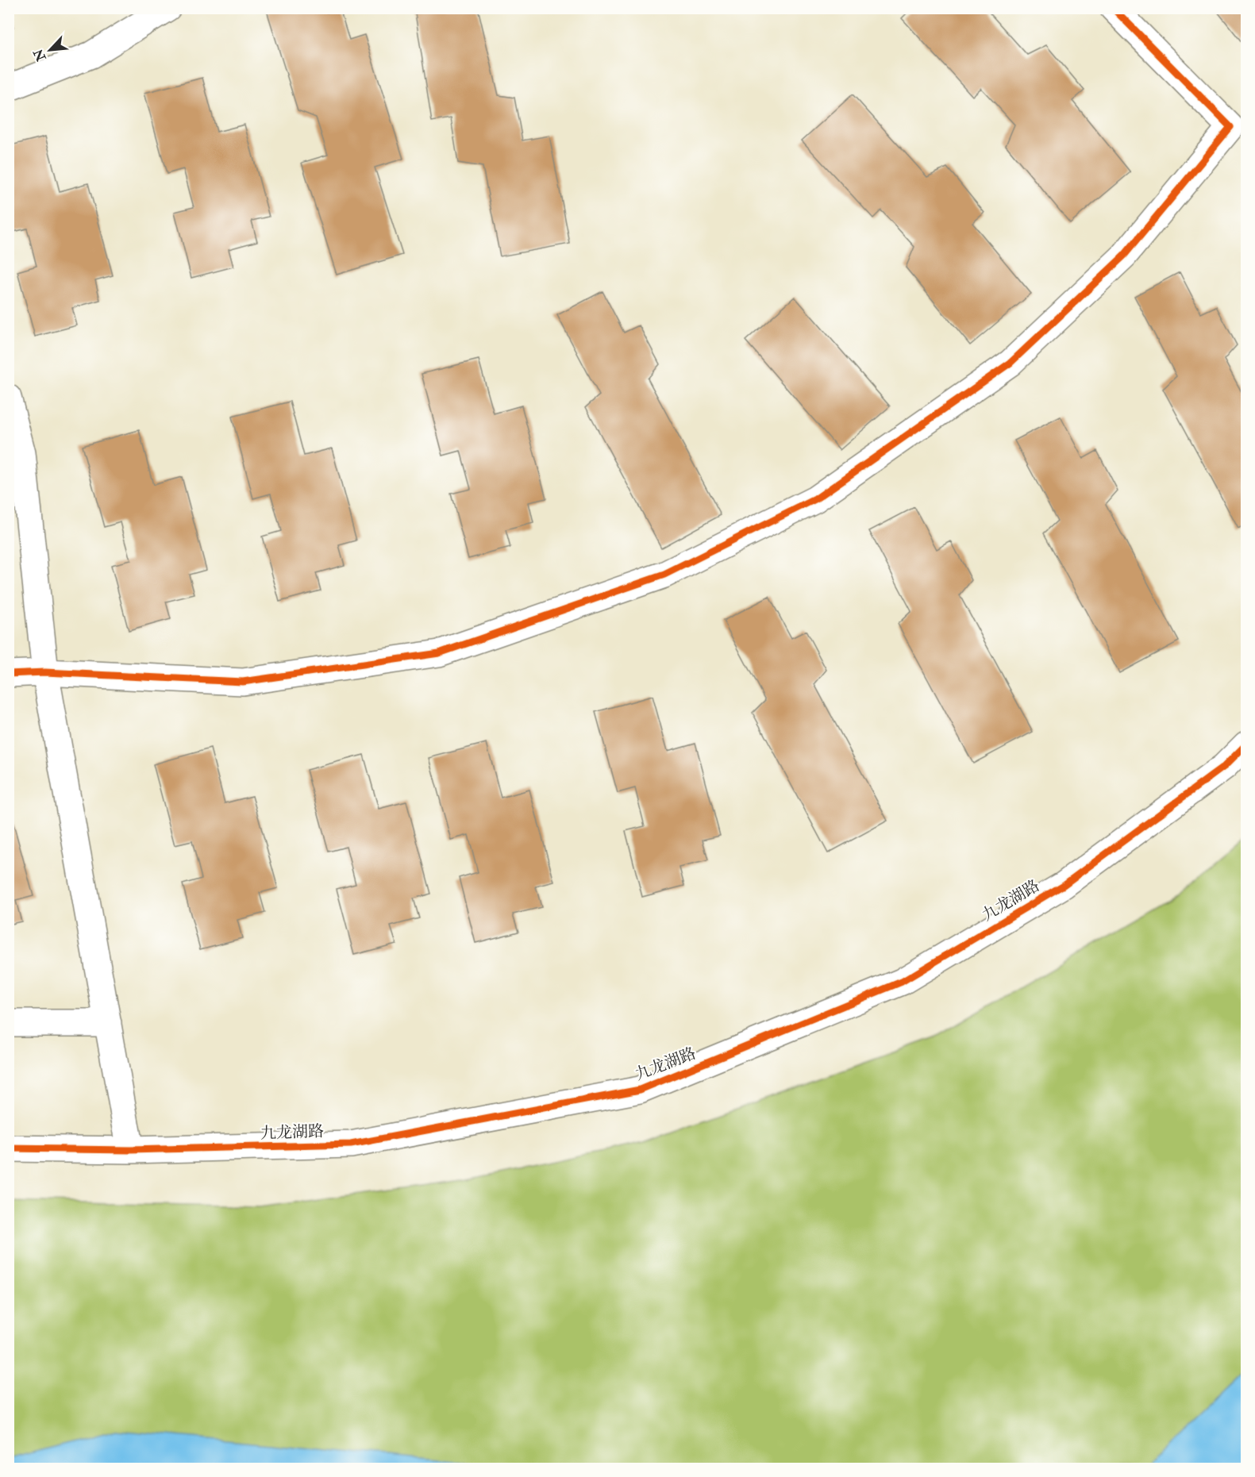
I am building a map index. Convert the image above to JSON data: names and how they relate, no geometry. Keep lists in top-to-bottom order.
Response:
{
  "streets": {
    "street": ["九龙湖路"]
  },
  "north": "bottom left"
}
